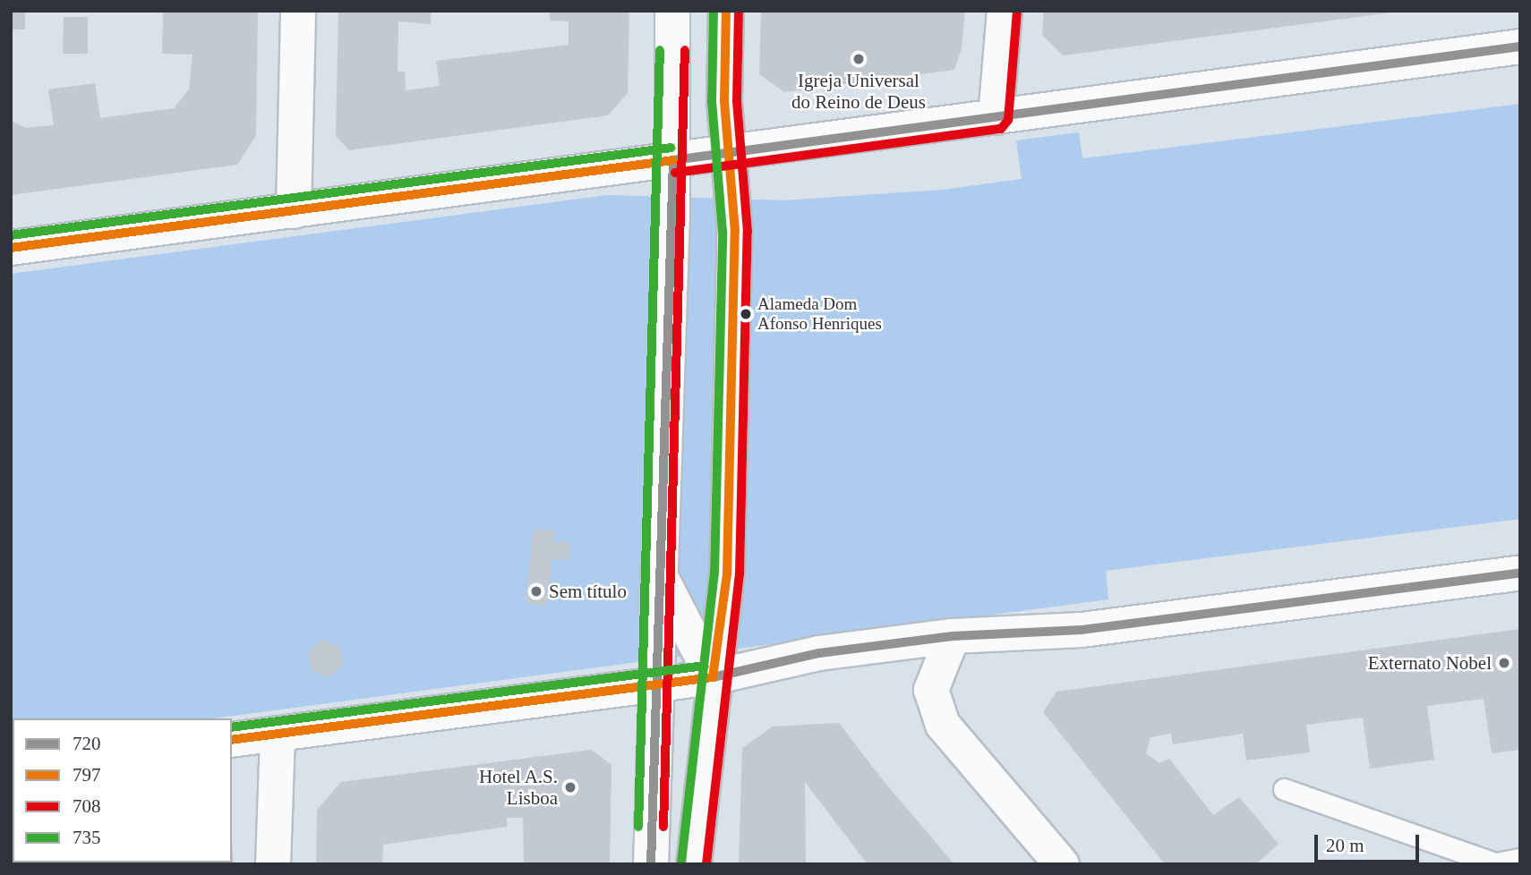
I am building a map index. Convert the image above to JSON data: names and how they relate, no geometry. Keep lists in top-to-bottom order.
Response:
{
  "places": [
    "Igreja Universal do Reino de Deus",
    "Alameda Dom Afonso Henriques",
    "Sem título",
    "Externato Nobel",
    "Hotel A.S. Lisboa"
  ],
  "lines": [
    "transit line 797",
    "transit line 708",
    "transit line 735",
    "transit line 720"
  ],
  "legend": [
    "720",
    "797",
    "708",
    "735"
  ],
  "scale_bar": "20 m"
}
